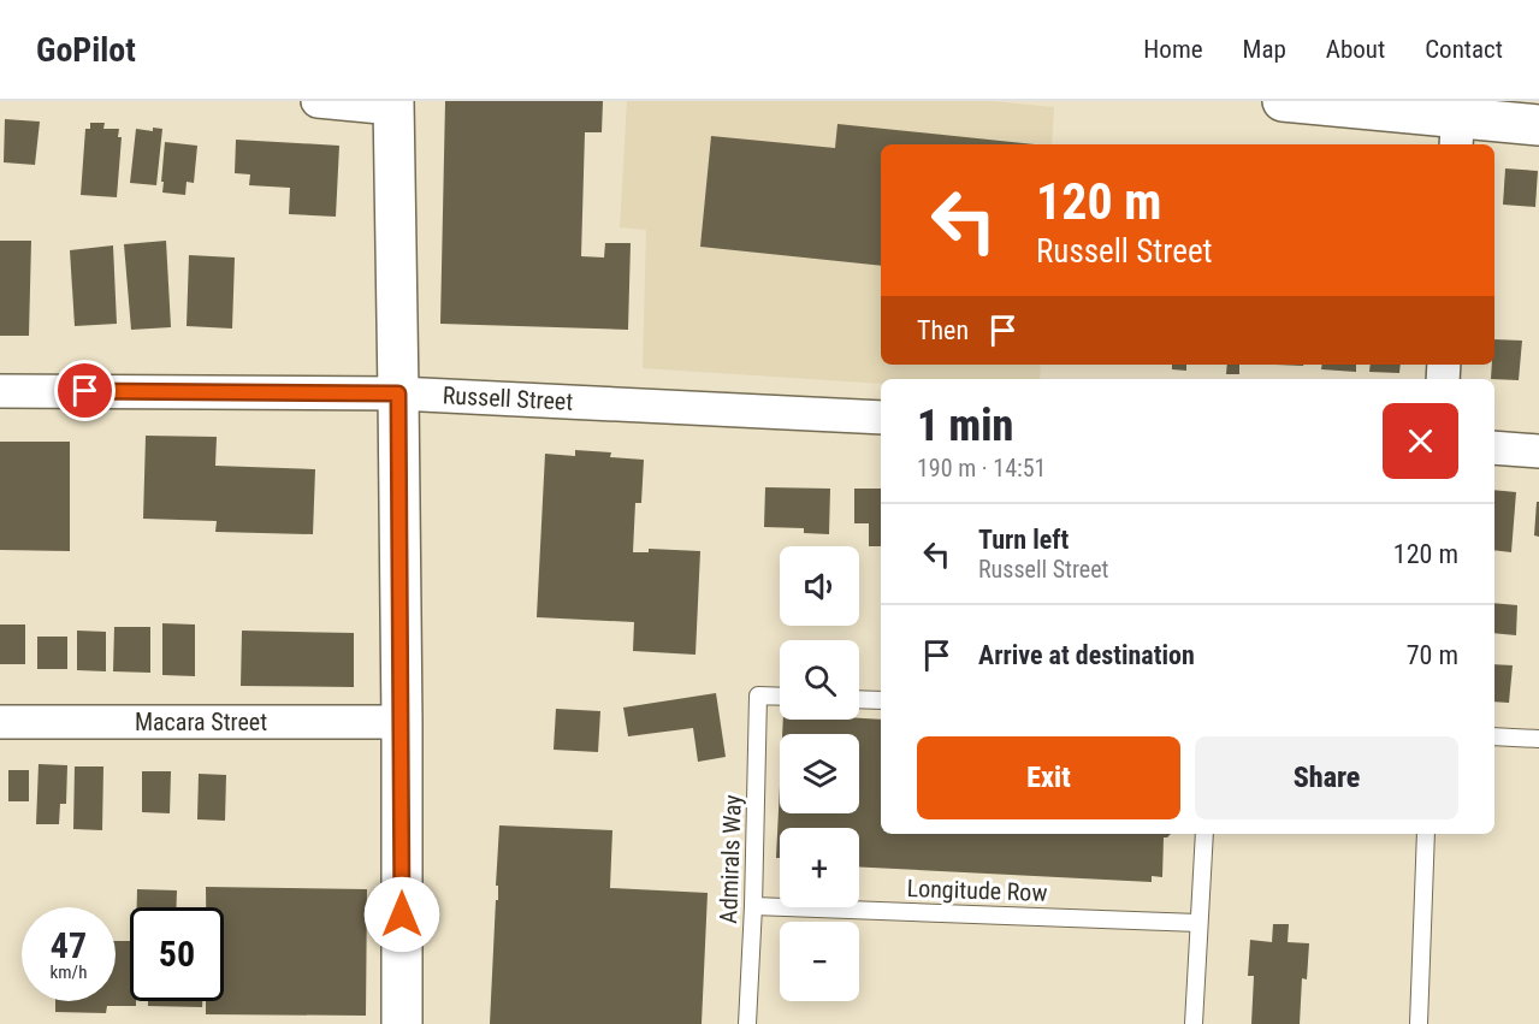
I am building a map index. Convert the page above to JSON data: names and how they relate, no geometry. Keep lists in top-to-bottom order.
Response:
{
  "streets": {
    "street": ["Russell Street", "Macara Street"],
    "lane": ["Admirals Way", "Longitude Row"]
  },
  "crossings": [
    ["Admirals Way", "Longitude Row"]
  ],
  "page": {
    "header": "GoPilot",
    "nav": [
      "Home",
      "Map",
      "About",
      "Contact"
    ],
    "turn": ["120 m", "Russell Street"],
    "then": "Then",
    "heading": ["1 min", "190 m · 14:51"],
    "list": [
      {
        "name": "Turn left",
        "note": "Russell Street",
        "value": "120 m"
      },
      {
        "name": "Arrive at destination",
        "value": "70 m"
      }
    ],
    "map_buttons": ["+", "−"],
    "buttons": ["Exit", "Share"],
    "speed": "47 km/h",
    "limit": "50"
  }
}
